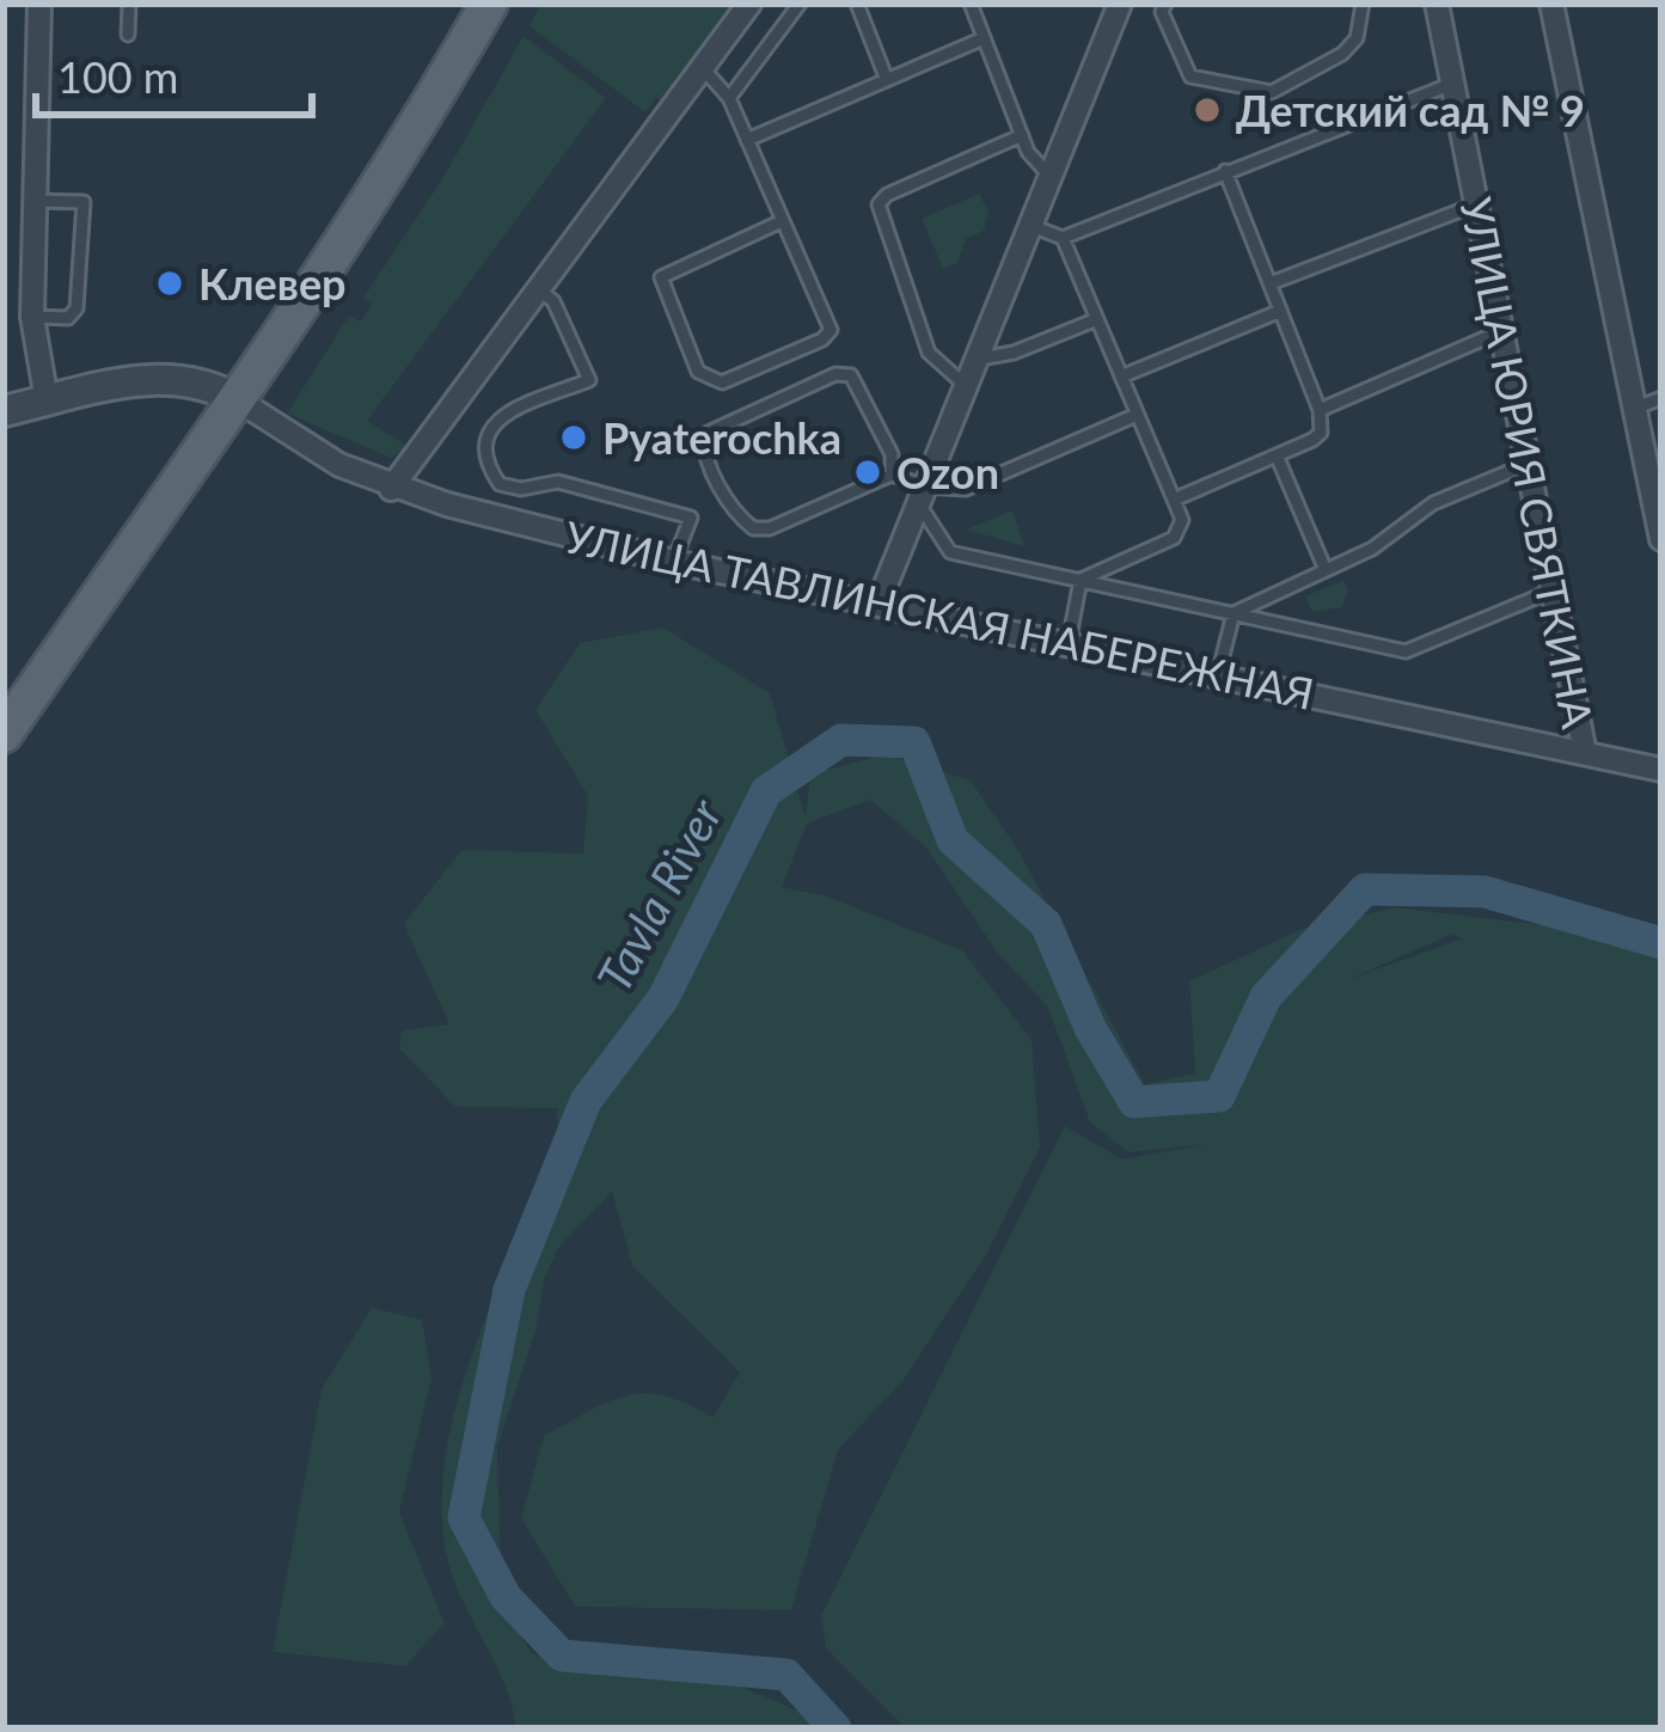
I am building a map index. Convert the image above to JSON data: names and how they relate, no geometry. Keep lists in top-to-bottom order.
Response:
{
  "streets": {
    "street": ["УЛИЦА ЮРИЯ СВЯТКИНА", "УЛИЦА ТАВЛИНСКАЯ НАБЕРЕЖНАЯ"]
  },
  "crossings": [
    ["УЛИЦА ЮРИЯ СВЯТКИНА", "УЛИЦА ТАВЛИНСКАЯ НАБЕРЕЖНАЯ"]
  ],
  "water": ["Tavla River"],
  "places": [
    "Детский сад № 9",
    "Клевер",
    "Pyaterochka",
    "Ozon"
  ],
  "scale_bar": "100 m"
}
